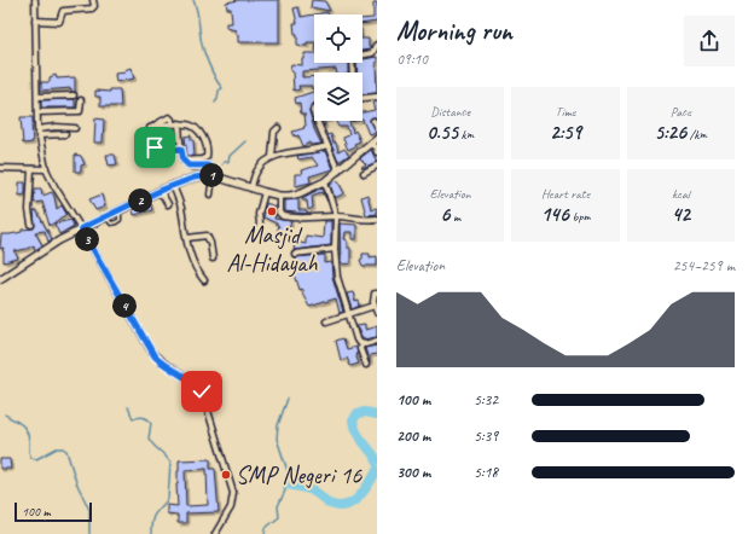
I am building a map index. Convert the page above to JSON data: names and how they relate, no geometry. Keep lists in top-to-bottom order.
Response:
{
  "places": ["Masjid Al-Hidayah", "SMP Negeri 16"],
  "scale_bar": "100 m",
  "page": {
    "heading": ["Morning run", "09:10"],
    "stats": [
      ["Distance", "0.55 km"],
      ["Time", "2:59"],
      ["Pace", "5:26 /km"],
      ["Elevation", "6 m"],
      ["Heart rate", "146 bpm"],
      ["kcal", "42"]
    ],
    "pins": [
      "1",
      "2",
      "3",
      "4"
    ],
    "chart": ["Elevation", "254–259 m"],
    "list": [
      {
        "name": "100 m",
        "note": "5:32"
      },
      {
        "name": "200 m",
        "note": "5:39"
      },
      {
        "name": "300 m",
        "note": "5:18"
      }
    ],
    "scale": "100 m"
  }
}
